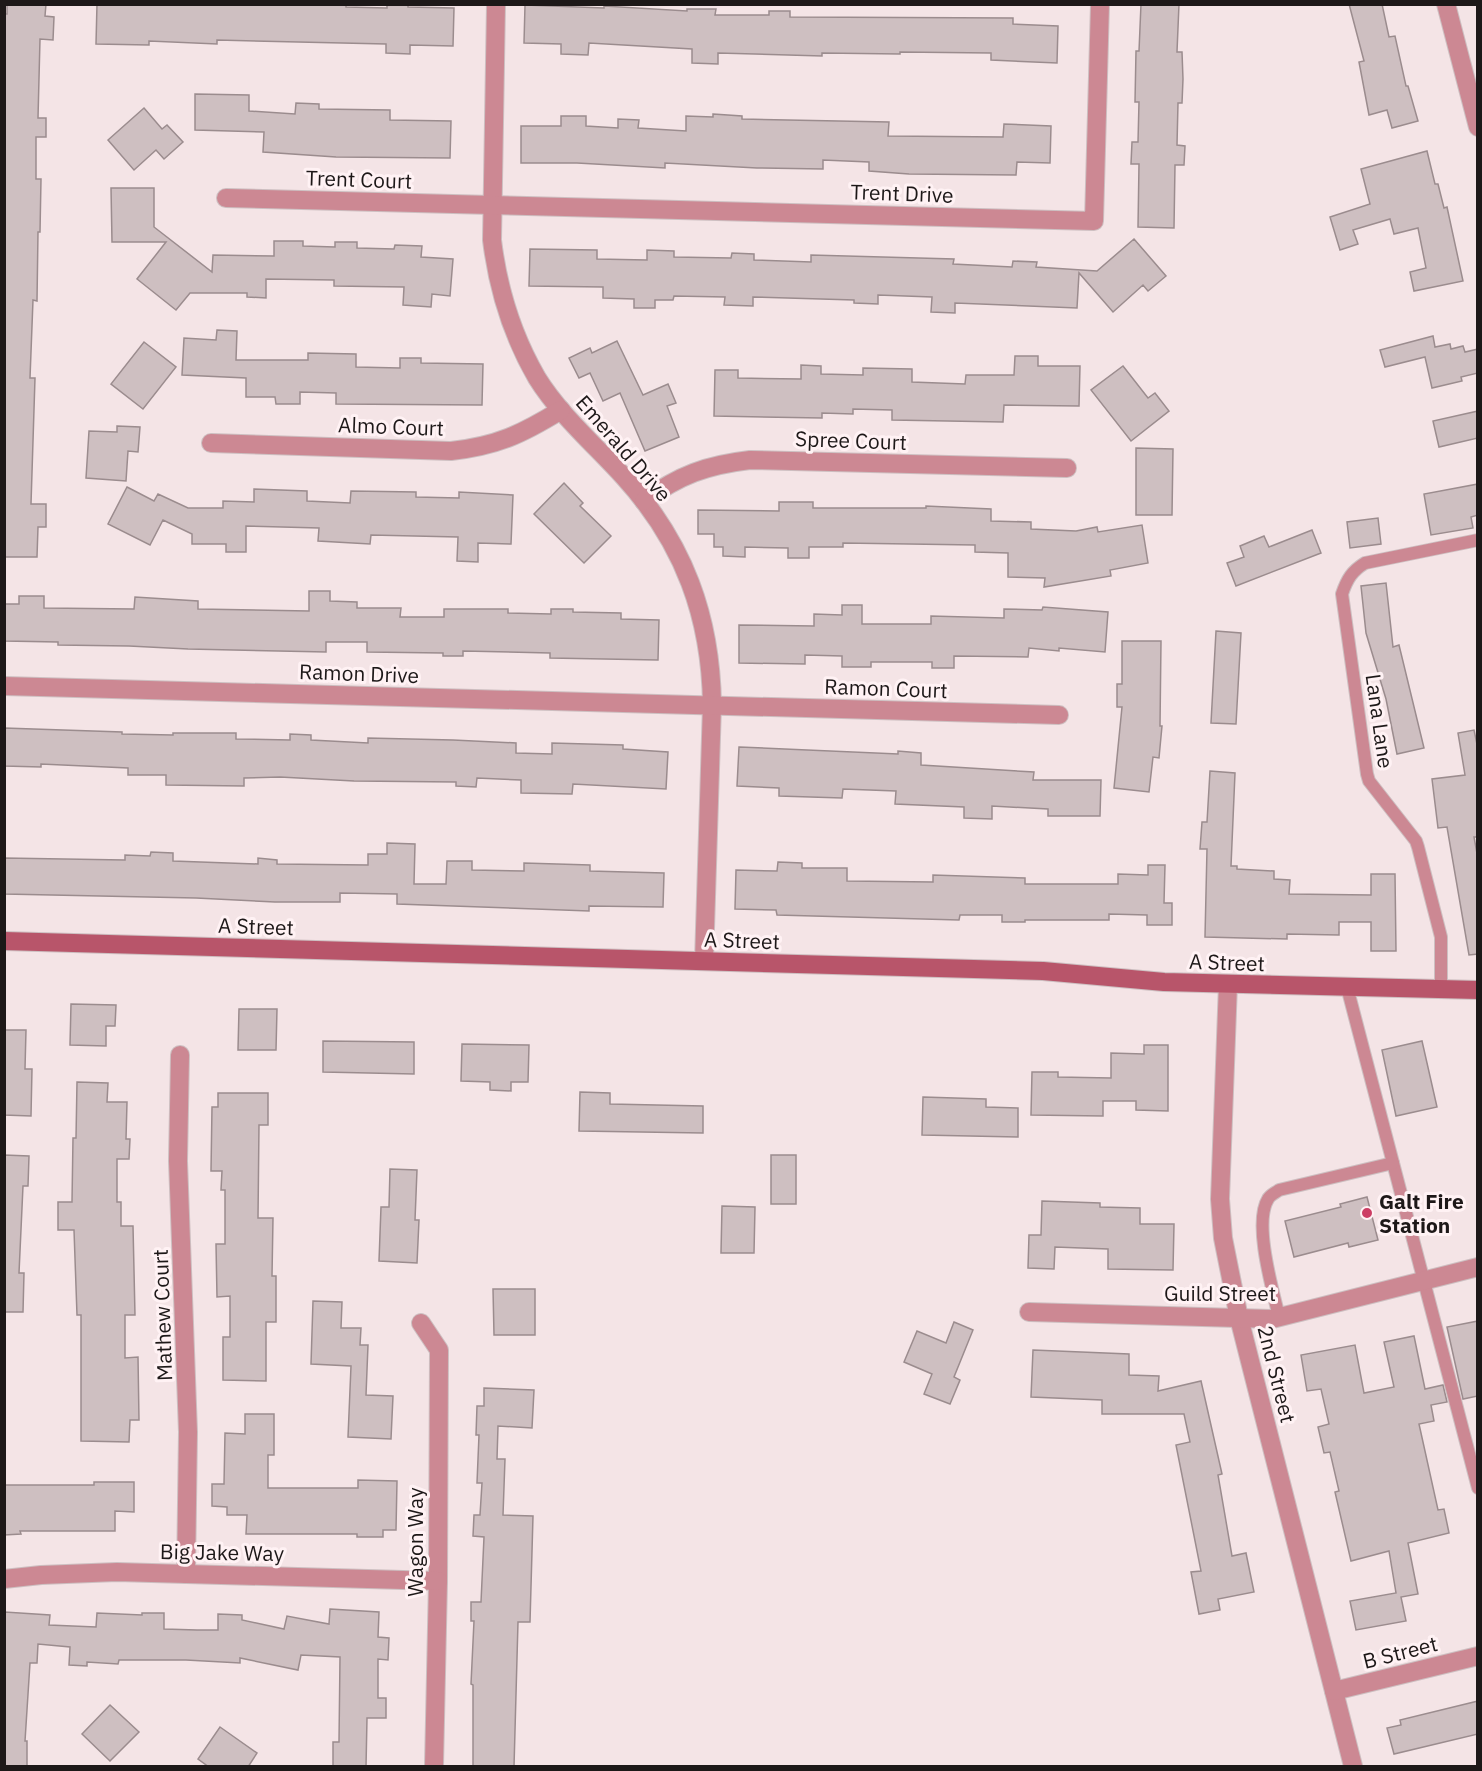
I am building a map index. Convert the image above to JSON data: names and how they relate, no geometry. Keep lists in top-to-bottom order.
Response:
{
  "streets": {
    "street": [
      "Trent Court",
      "Trent Drive",
      "Almo Court",
      "Spree Court",
      "Emerald Drive",
      "Ramon Drive",
      "Ramon Court",
      "A Street",
      "Guild Street",
      "Mathew Court",
      "2nd Street",
      "Wagon Way",
      "Big Jake Way",
      "B Street"
    ],
    "lane": ["Lana Lane"]
  },
  "crossings": [
    ["Trent Court", "Trent Drive"],
    ["Trent Court", "Emerald Drive"],
    ["Trent Drive", "Emerald Drive"],
    ["Almo Court", "Emerald Drive"],
    ["Spree Court", "Emerald Drive"],
    ["Emerald Drive", "Ramon Drive"],
    ["Emerald Drive", "Ramon Court"],
    ["Emerald Drive", "A Street"],
    ["Ramon Drive", "Ramon Court"],
    ["Lana Lane", "A Street"],
    ["A Street", "2nd Street"],
    ["Guild Street", "2nd Street"],
    ["Mathew Court", "Big Jake Way"],
    ["2nd Street", "B Street"],
    ["Wagon Way", "Big Jake Way"]
  ],
  "places": ["Galt Fire Station"]
}
